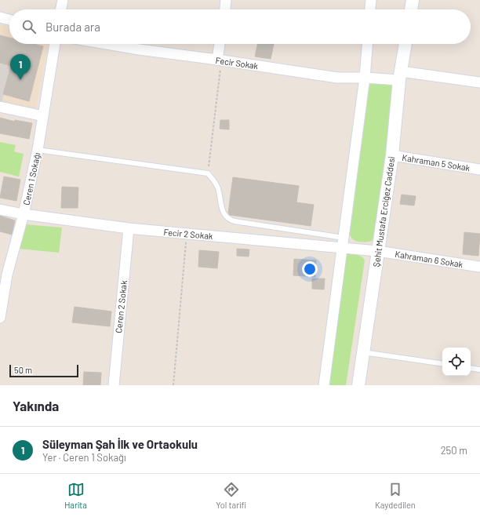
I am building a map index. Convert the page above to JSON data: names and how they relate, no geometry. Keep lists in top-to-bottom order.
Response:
{
  "streets": {
    "street": [
      "Fecir Sokak",
      "Kahraman 5 Sokak",
      "Ceren 1 Sokağı",
      "Şehit Mustafa Erciğez Caddesi",
      "Fecir 2 Sokak",
      "Kahraman 6 Sokak",
      "Ceren 2 Sokak"
    ]
  },
  "crossings": [
    ["Fecir Sokak", "Şehit Mustafa Erciğez Caddesi"],
    ["Kahraman 5 Sokak", "Şehit Mustafa Erciğez Caddesi"],
    ["Ceren 1 Sokağı", "Fecir 2 Sokak"],
    ["Şehit Mustafa Erciğez Caddesi", "Fecir 2 Sokak"],
    ["Şehit Mustafa Erciğez Caddesi", "Kahraman 6 Sokak"],
    ["Fecir 2 Sokak", "Kahraman 6 Sokak"],
    ["Fecir 2 Sokak", "Ceren 2 Sokak"]
  ],
  "scale_bar": "50 m",
  "page": {
    "search": "Burada ara",
    "pins": "1",
    "scale": "50 m",
    "heading": "Yakında",
    "list": [
      {
        "mark": "1",
        "name": "Süleyman Şah İlk ve Ortaokulu",
        "note": "Yer · Ceren 1 Sokağı",
        "value": "250 m"
      }
    ],
    "nav": ["Harita", "Yol tarifi", "Kaydedilen"]
  }
}
